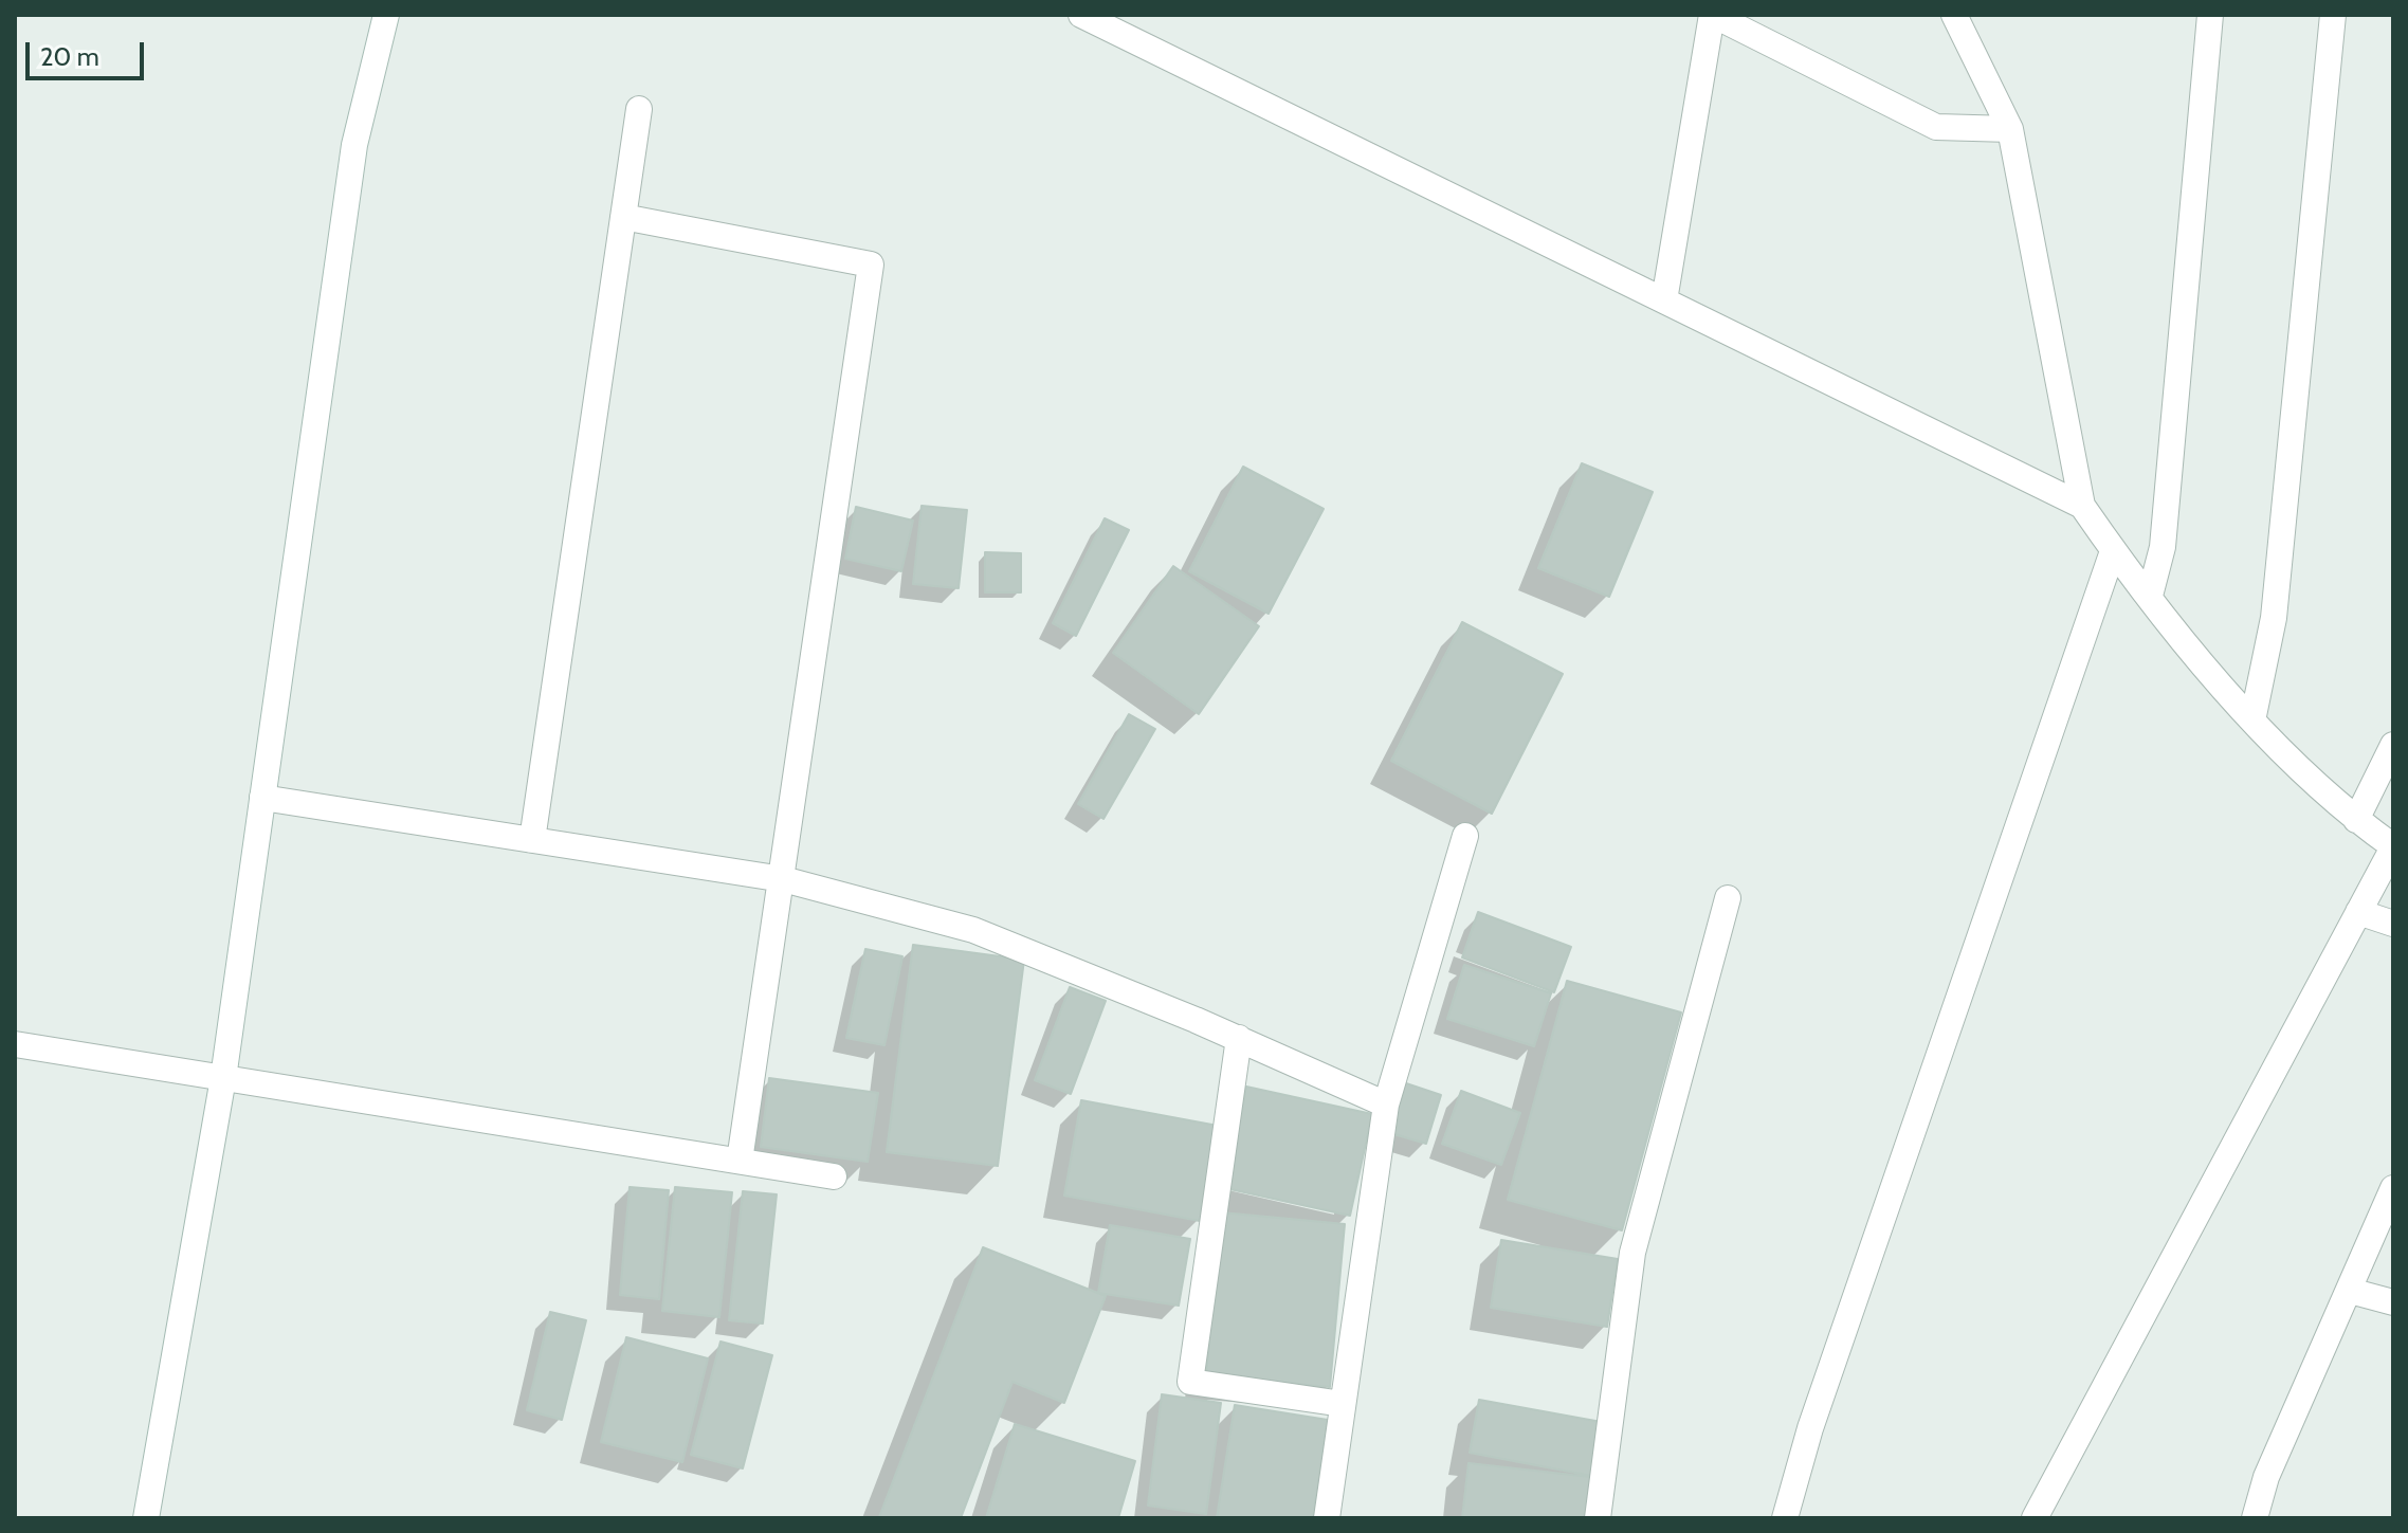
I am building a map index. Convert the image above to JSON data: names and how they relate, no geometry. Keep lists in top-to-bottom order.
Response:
{
  "scale_bar": "20 m"
}
